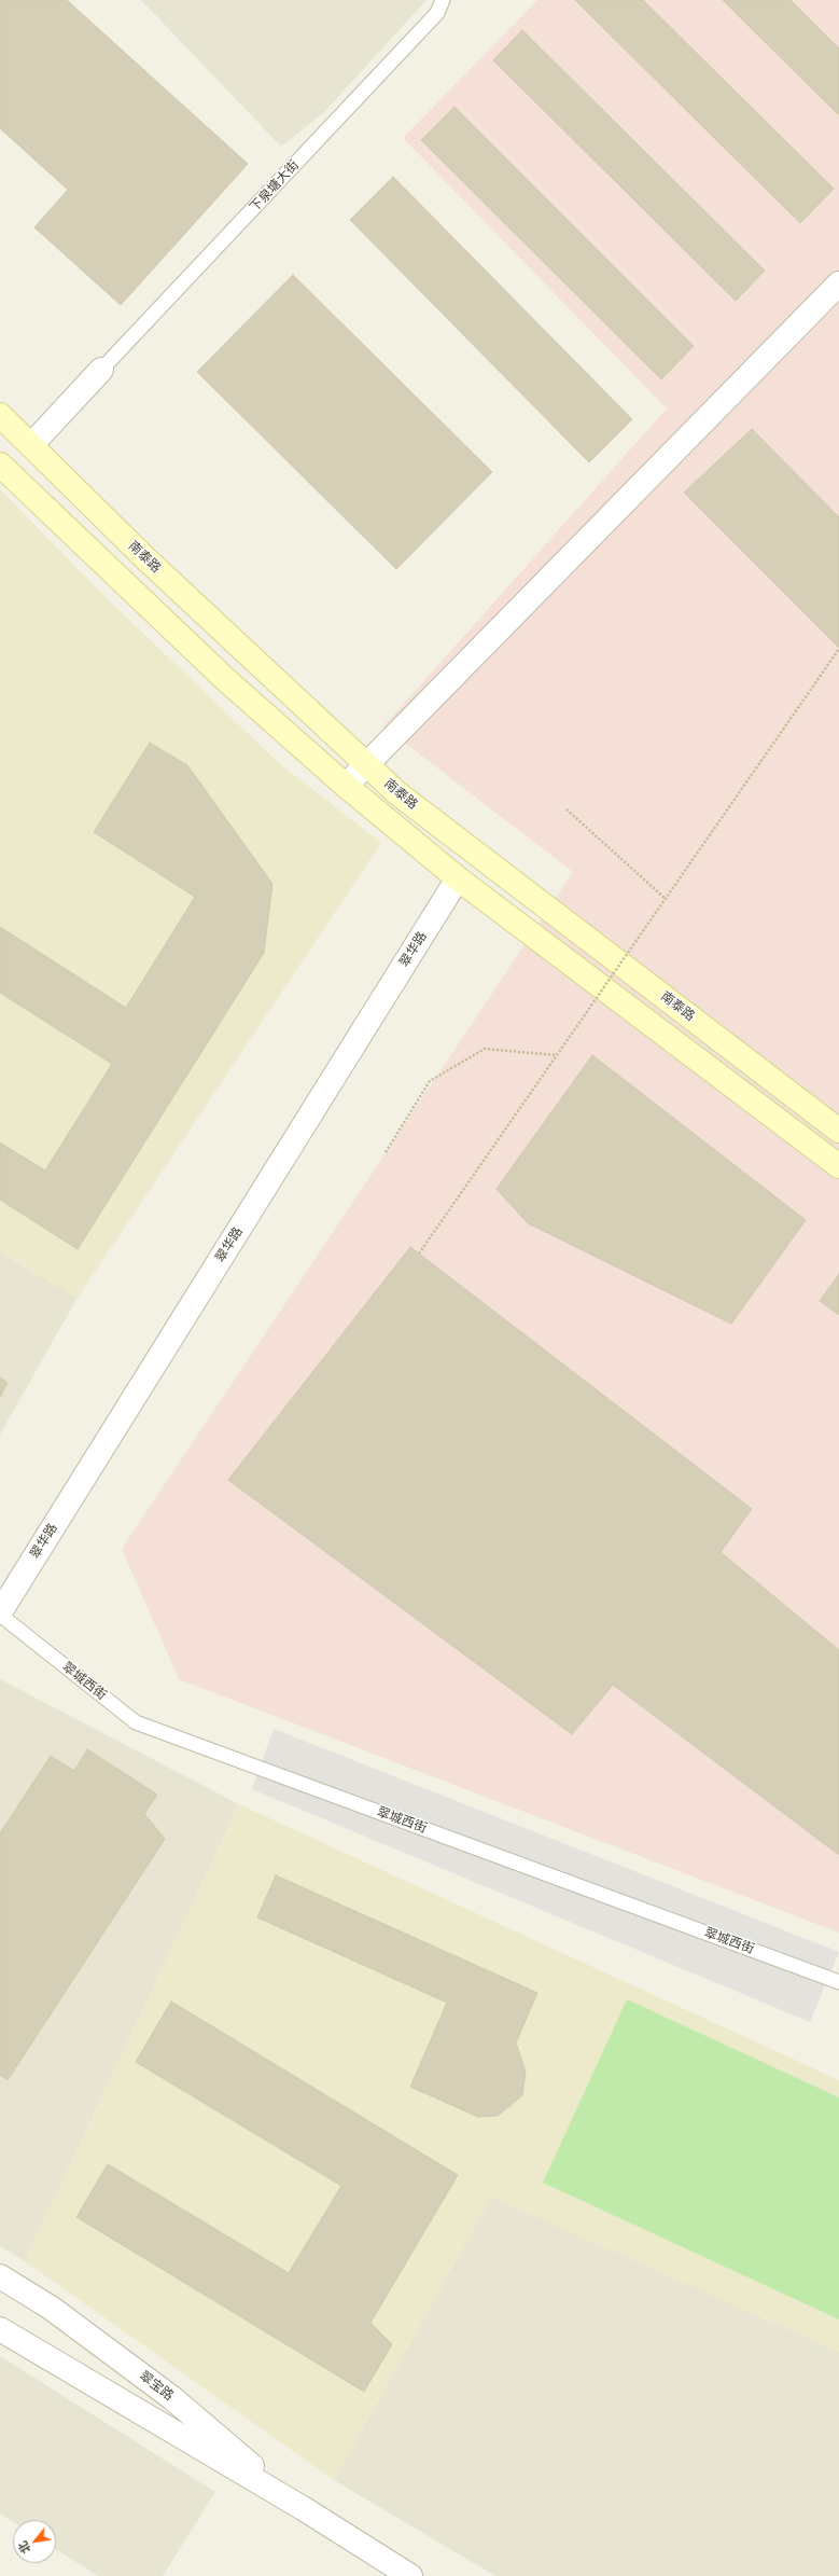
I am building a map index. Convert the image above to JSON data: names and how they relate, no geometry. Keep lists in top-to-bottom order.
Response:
{
  "streets": {
    "main road": ["南泰路"],
    "street": ["翠华路", "翠宝路"],
    "lane": ["下泉塘大街", "翠城西街"]
  },
  "crossings": [
    ["翠华路", "翠城西街"]
  ],
  "north": "bottom left"
}
